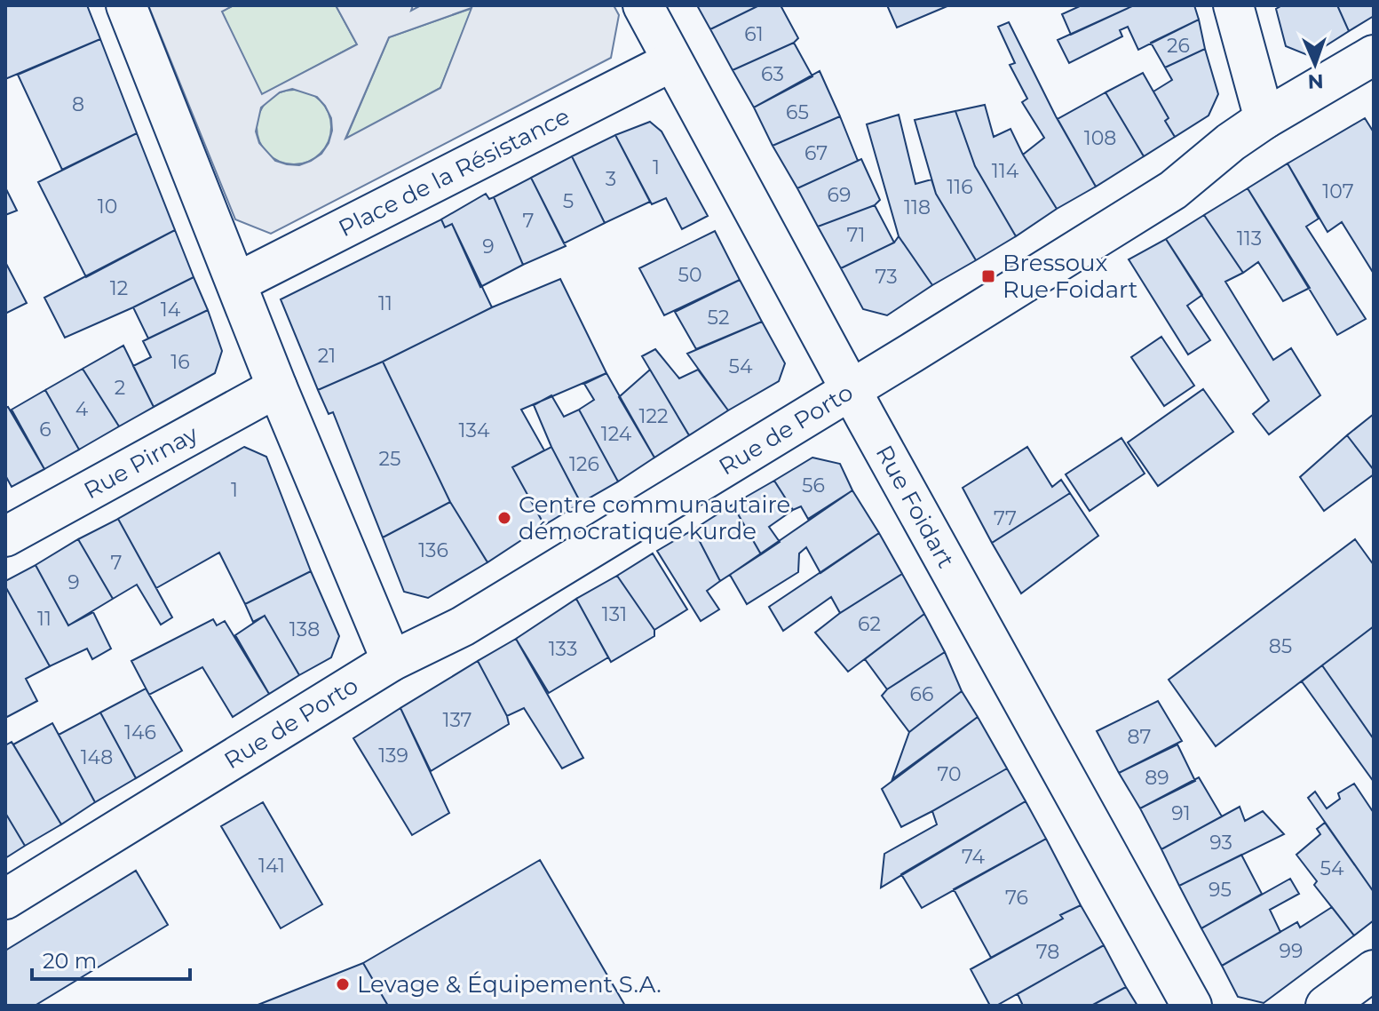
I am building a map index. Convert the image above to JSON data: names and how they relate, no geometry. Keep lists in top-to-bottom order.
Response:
{
  "streets": {
    "street": [
      "Place de la Résistance",
      "Rue de Porto",
      "Rue Pirnay",
      "Rue Foidart"
    ]
  },
  "crossings": [
    ["Place de la Résistance", "Rue Foidart"],
    ["Rue de Porto", "Rue Foidart"]
  ],
  "places": {
    "transit": ["Bressoux Rue Foidart"],
    "other": ["Centre communautaire démocratique kurde", "Levage & Équipement S.A."]
  },
  "house_numbers": [
    "61",
    "26",
    "63",
    "8",
    "65",
    "108",
    "67",
    "1",
    "114",
    "3",
    "116",
    "107",
    "69",
    "5",
    "10",
    "118",
    "7",
    "71",
    "113",
    "9",
    "50",
    "73",
    "12",
    "11",
    "14",
    "52",
    "21",
    "16",
    "54",
    "2",
    "4",
    "122",
    "6",
    "134",
    "124",
    "25",
    "126",
    "56",
    "1",
    "77",
    "136",
    "7",
    "9",
    "131",
    "11",
    "62",
    "138",
    "85",
    "133",
    "66",
    "137",
    "146",
    "87",
    "139",
    "148",
    "70",
    "89",
    "91",
    "93",
    "74",
    "141",
    "54",
    "95",
    "76",
    "99",
    "78"
  ],
  "scale_bar": "20 m",
  "north": "bottom"
}
